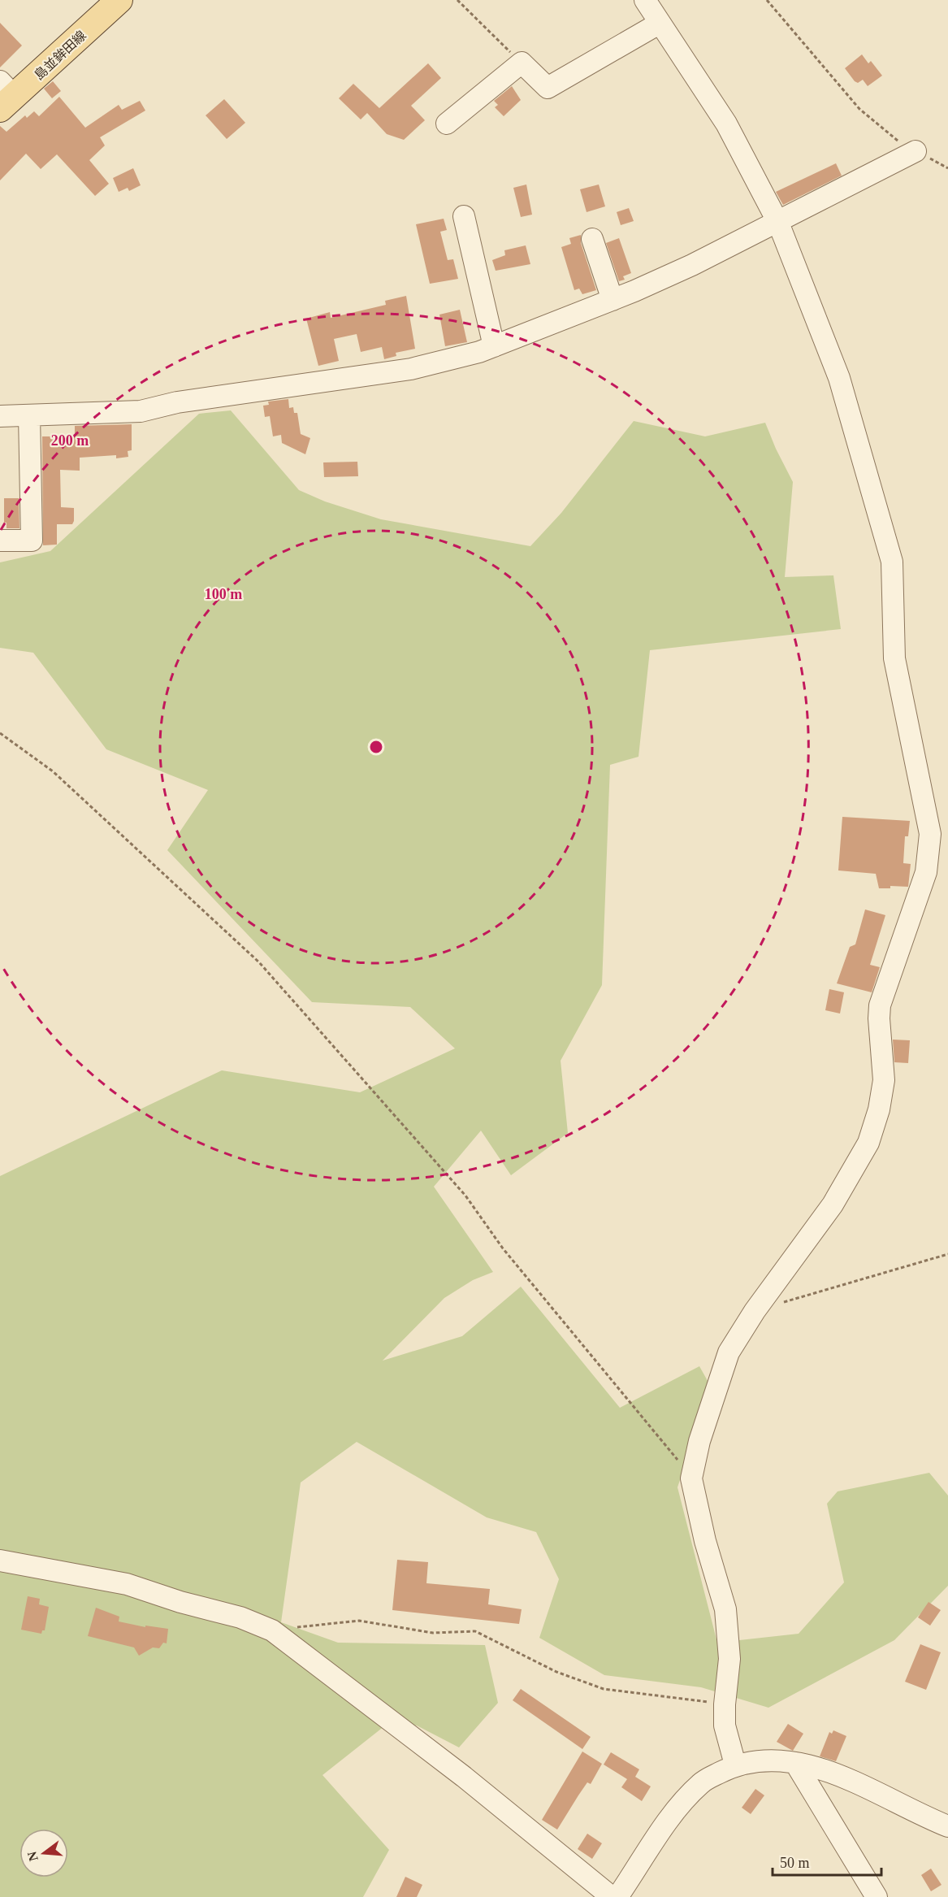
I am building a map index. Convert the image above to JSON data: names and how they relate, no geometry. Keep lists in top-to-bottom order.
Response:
{
  "streets": {
    "main road": ["島並鉾田線"]
  },
  "scale_bar": "50 m",
  "north": "left",
  "rings": ["200 m", "100 m"]
}
